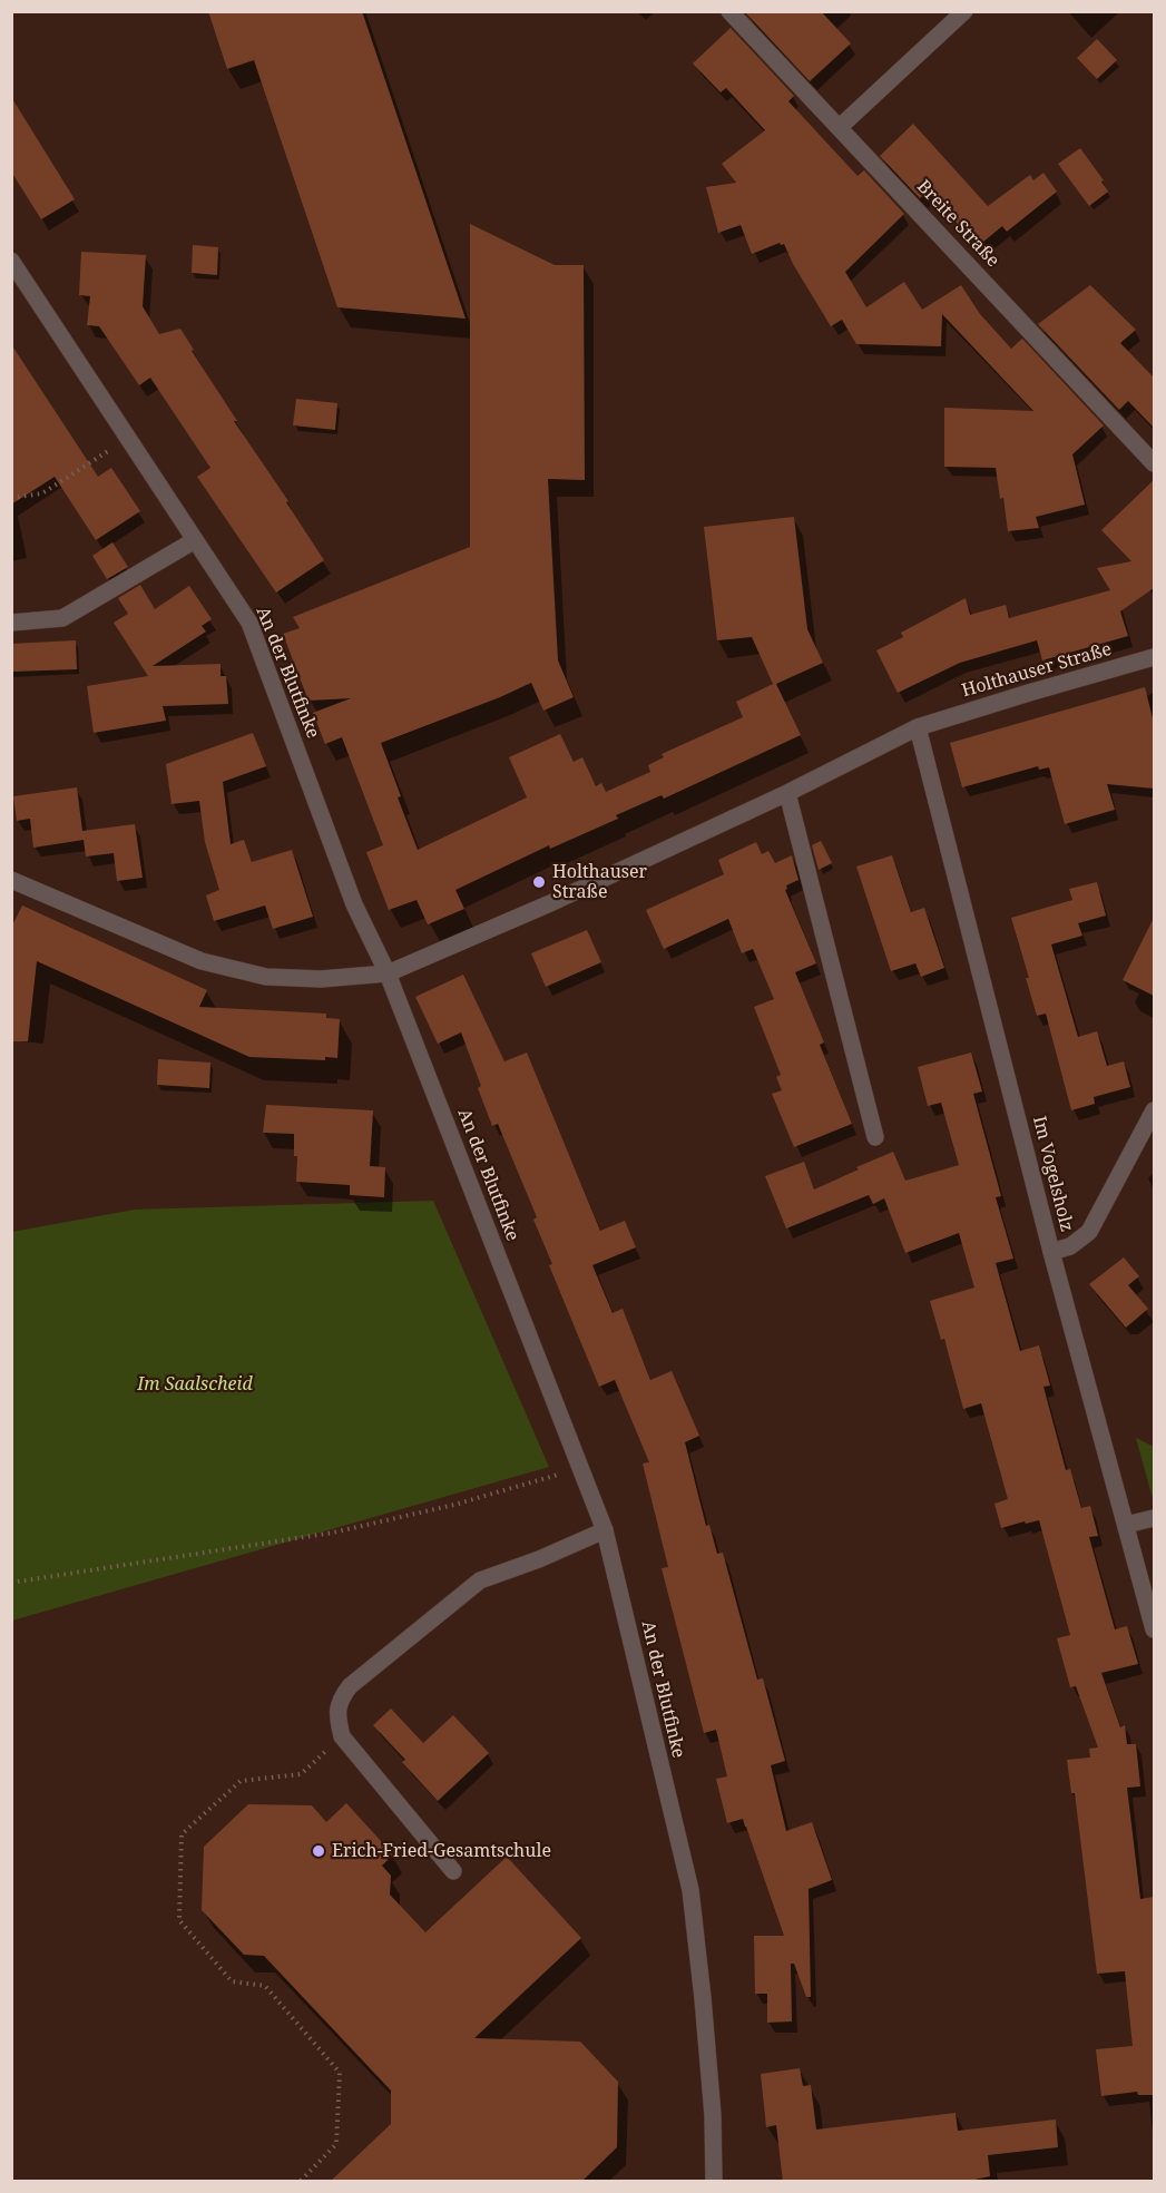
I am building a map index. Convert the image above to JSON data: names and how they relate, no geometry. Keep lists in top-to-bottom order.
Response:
{
  "streets": {
    "street": [
      "Breite Straße",
      "Holthauser Straße",
      "An der Blutfinke",
      "Im Vogelsholz"
    ]
  },
  "crossings": [
    ["Holthauser Straße", "An der Blutfinke"],
    ["Holthauser Straße", "Im Vogelsholz"]
  ],
  "parks": ["Im Saalscheid"],
  "places": ["Holthauser Straße", "Erich-Fried-Gesamtschule"]
}
